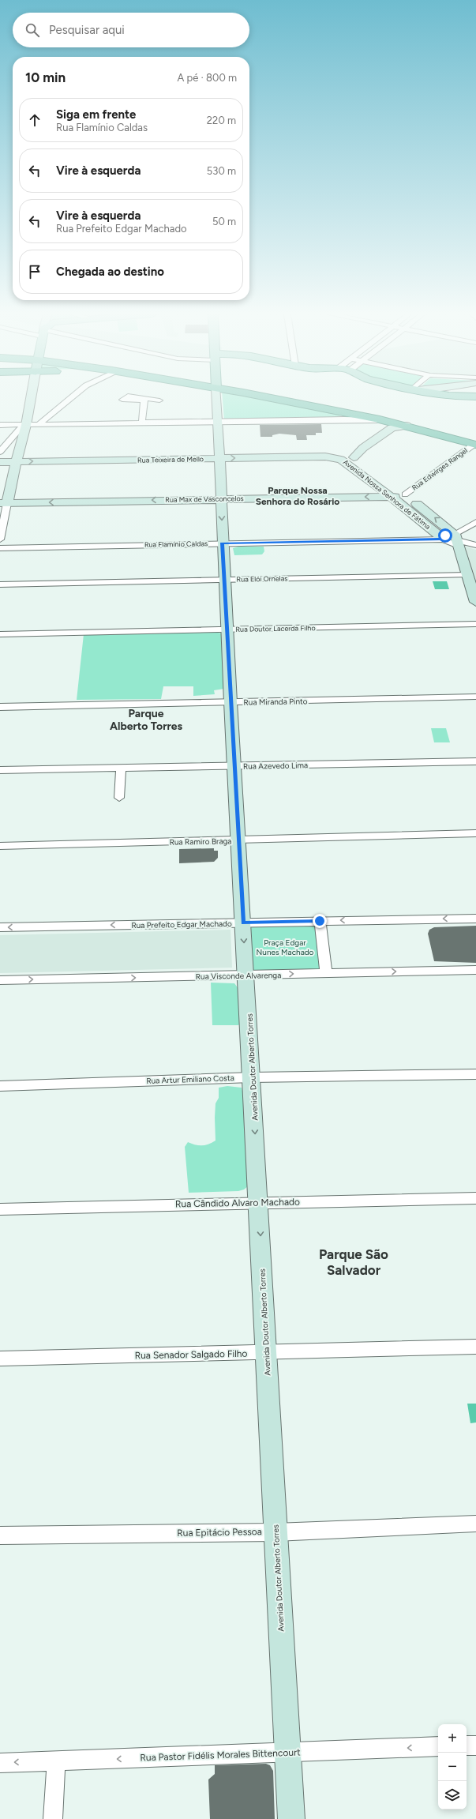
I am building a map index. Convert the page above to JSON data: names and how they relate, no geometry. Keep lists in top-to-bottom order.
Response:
{
  "streets": {
    "main road": [
      "Rua Teixeira de Mello",
      "Avenida Nossa Senhora de Fátima",
      "Rua Max de Vasconcelos",
      "Avenida Doutor Alberto Torres"
    ],
    "street": [
      "Rua Edwirges Rangel",
      "Rua Flamínio Caldas",
      "Rua Elói Ornelas",
      "Rua Doutor Lacerda Filho",
      "Rua Miranda Pinto",
      "Rua Azevedo Lima",
      "Rua Ramiro Braga",
      "Rua Prefeito Edgar Machado",
      "Rua Visconde Alvarenga",
      "Rua Artur Emiliano Costa",
      "Rua Cândido Alvaro Machado",
      "Rua Senador Salgado Filho",
      "Rua Epitácio Pessoa",
      "Rua Pastor Fidélis Morales Bittencourt"
    ]
  },
  "crossings": [
    ["Rua Teixeira de Mello", "Avenida Nossa Senhora de Fátima"],
    ["Rua Teixeira de Mello", "Avenida Doutor Alberto Torres"],
    ["Rua Edwirges Rangel", "Avenida Nossa Senhora de Fátima"],
    ["Rua Edwirges Rangel", "Rua Max de Vasconcelos"],
    ["Avenida Nossa Senhora de Fátima", "Rua Max de Vasconcelos"],
    ["Avenida Nossa Senhora de Fátima", "Rua Flamínio Caldas"],
    ["Rua Max de Vasconcelos", "Avenida Doutor Alberto Torres"],
    ["Rua Flamínio Caldas", "Avenida Doutor Alberto Torres"],
    ["Rua Elói Ornelas", "Avenida Doutor Alberto Torres"],
    ["Rua Doutor Lacerda Filho", "Avenida Doutor Alberto Torres"],
    ["Rua Miranda Pinto", "Avenida Doutor Alberto Torres"],
    ["Rua Azevedo Lima", "Avenida Doutor Alberto Torres"],
    ["Rua Ramiro Braga", "Avenida Doutor Alberto Torres"],
    ["Rua Prefeito Edgar Machado", "Avenida Doutor Alberto Torres"],
    ["Rua Visconde Alvarenga", "Avenida Doutor Alberto Torres"],
    ["Avenida Doutor Alberto Torres", "Rua Artur Emiliano Costa"],
    ["Avenida Doutor Alberto Torres", "Rua Cândido Alvaro Machado"],
    ["Avenida Doutor Alberto Torres", "Rua Senador Salgado Filho"],
    ["Avenida Doutor Alberto Torres", "Rua Epitácio Pessoa"],
    ["Avenida Doutor Alberto Torres", "Rua Pastor Fidélis Morales Bittencourt"]
  ],
  "one_way": [
    "Rua Teixeira de Mello",
    "Rua Max de Vasconcelos",
    "Rua Prefeito Edgar Machado",
    "Rua Visconde Alvarenga",
    "Rua Pastor Fidélis Morales Bittencourt"
  ],
  "districts": ["Parque Nossa Senhora do Rosário", "Parque Alberto Torres", "Parque São Salvador"],
  "parks": ["Praça Edgar Nunes Machado"],
  "page": {
    "search": "Pesquisar aqui",
    "heading": ["10 min", "A pé · 800 m"],
    "list": [
      ["Siga em frente", "Rua Flamínio Caldas", "220 m"],
      ["Vire à esquerda", "530 m"],
      ["Vire à esquerda", "Rua Prefeito Edgar Machado", "50 m"],
      "Chegada ao destino"
    ],
    "map_buttons": ["+", "−"]
  }
}
